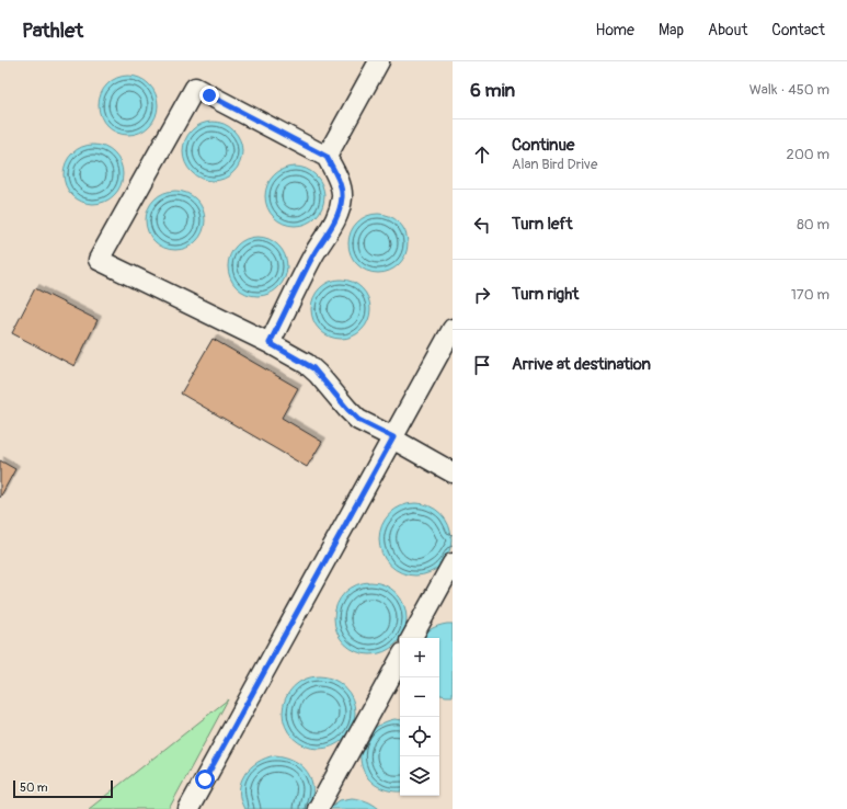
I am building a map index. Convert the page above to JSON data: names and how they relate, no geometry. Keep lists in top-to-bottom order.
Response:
{
  "scale_bar": "50 m",
  "page": {
    "header": "Pathlet",
    "nav": [
      "Home",
      "Map",
      "About",
      "Contact"
    ],
    "heading": ["6 min", "Walk · 450 m"],
    "list": [
      ["Continue", "Alan Bird Drive", "200 m"],
      ["Turn left", "80 m"],
      ["Turn right", "170 m"],
      "Arrive at destination"
    ],
    "map_buttons": ["+", "−"],
    "scale": "50 m"
  }
}
